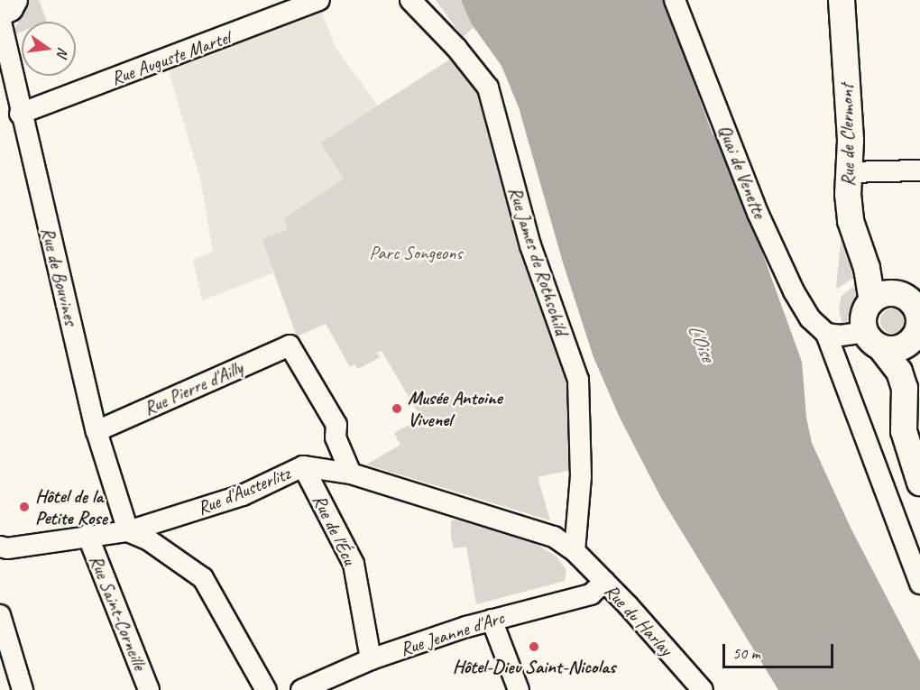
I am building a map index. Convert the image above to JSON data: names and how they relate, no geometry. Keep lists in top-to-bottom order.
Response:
{
  "streets": {
    "main road": ["Rue de Clermont"],
    "street": [
      "Rue Auguste Martel",
      "Quai de Venette",
      "Rue James de Rothschild",
      "Rue de Bouvines",
      "Rue Pierre d'Ailly",
      "Rue d'Austerlitz",
      "Rue de l'Écu",
      "Rue Saint-Corneille",
      "Rue du Harlay",
      "Rue Jeanne d'Arc"
    ]
  },
  "crossings": [
    ["Rue Auguste Martel", "Rue de Bouvines"],
    ["Rue James de Rothschild", "Rue d'Austerlitz"],
    ["Rue James de Rothschild", "Rue du Harlay"],
    ["Rue de Bouvines", "Rue Pierre d'Ailly"],
    ["Rue de Bouvines", "Rue d'Austerlitz"],
    ["Rue Pierre d'Ailly", "Rue d'Austerlitz"],
    ["Rue d'Austerlitz", "Rue de l'Écu"],
    ["Rue d'Austerlitz", "Rue Saint-Corneille"],
    ["Rue d'Austerlitz", "Rue du Harlay"],
    ["Rue de l'Écu", "Rue Jeanne d'Arc"],
    ["Rue du Harlay", "Rue Jeanne d'Arc"]
  ],
  "water": ["L'Oise"],
  "parks": ["Parc Songeons"],
  "places": ["Musée Antoine Vivenel", "Hôtel de la Petite Rose", "Hôtel-Dieu Saint-Nicolas"],
  "scale_bar": "50 m",
  "north": "right"
}
